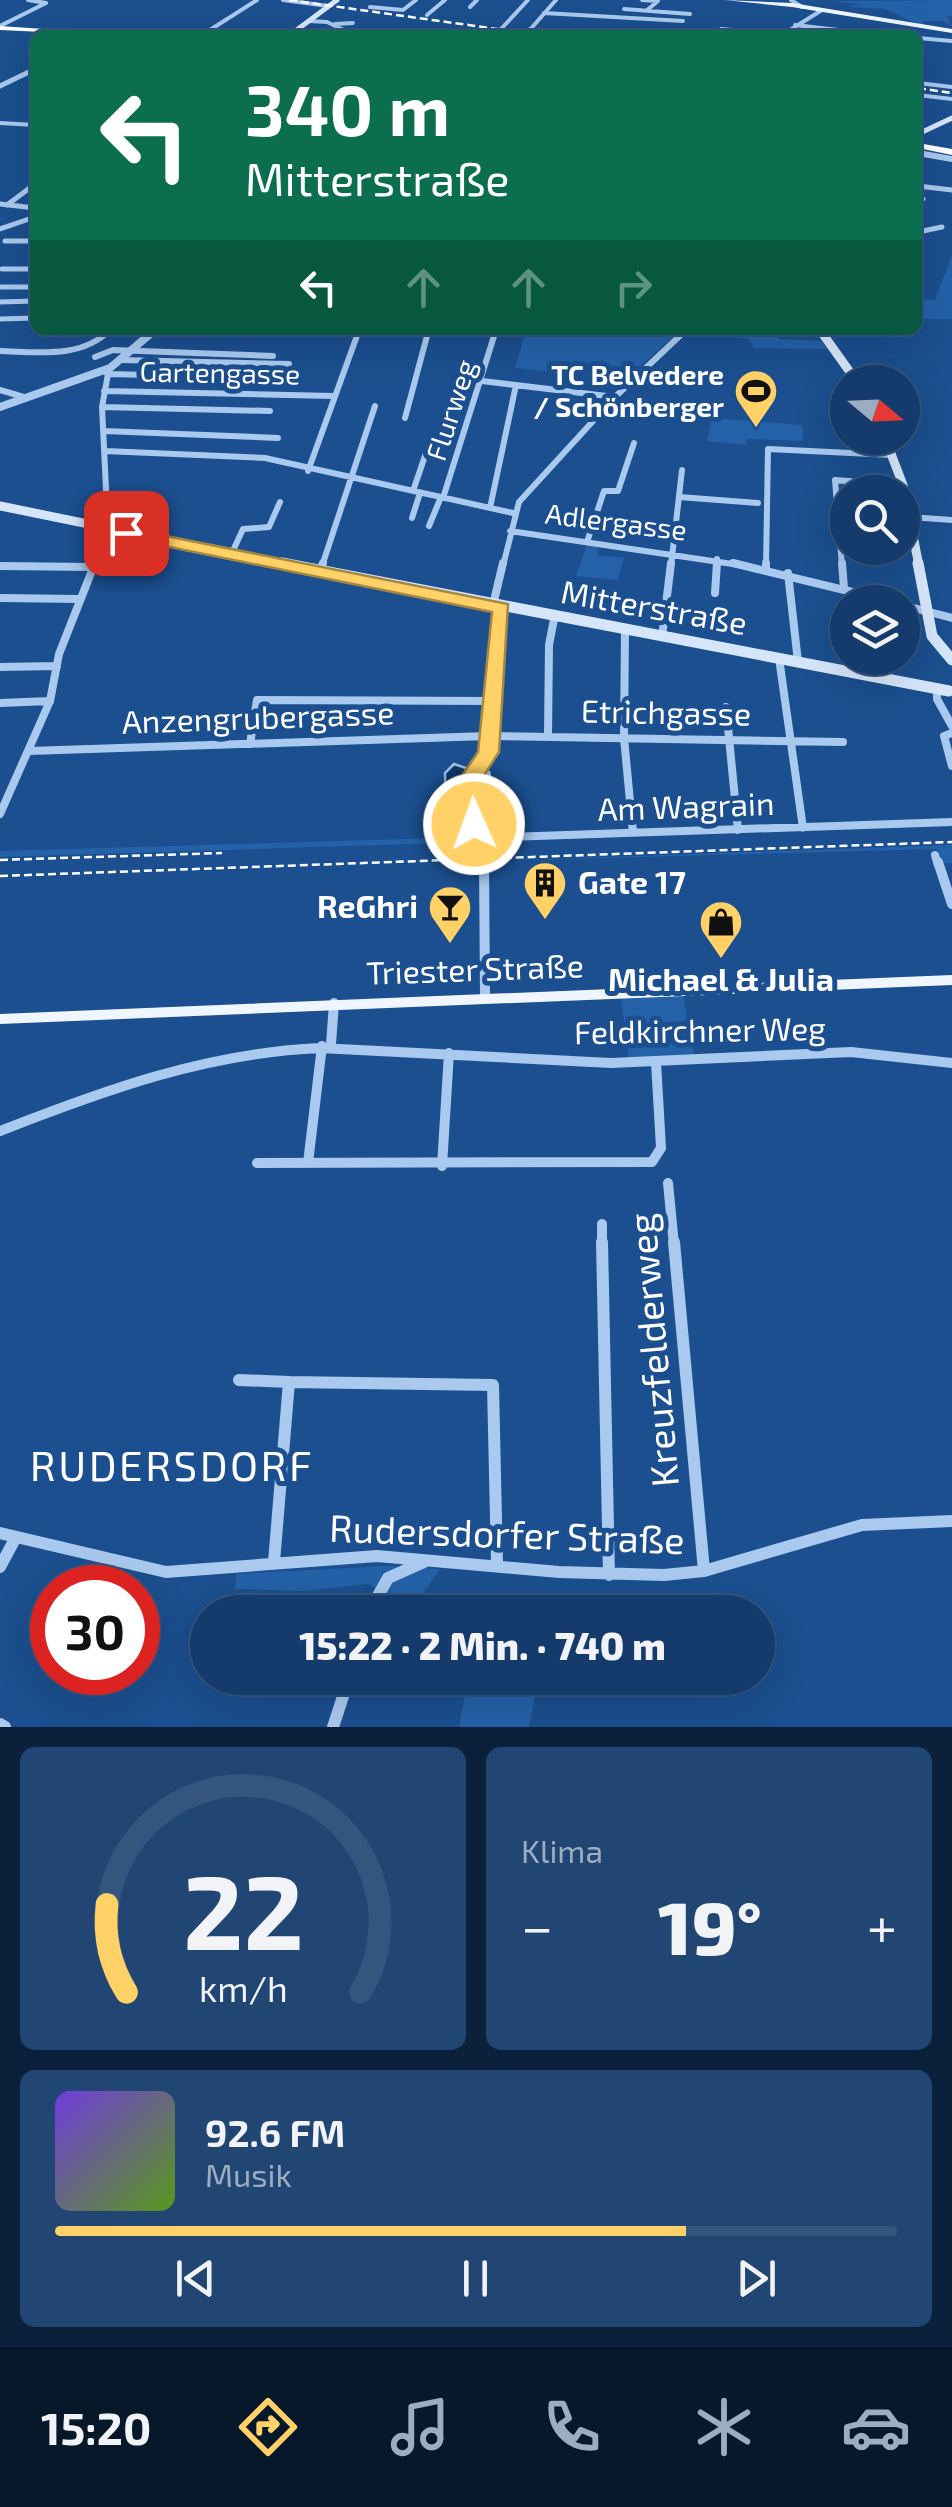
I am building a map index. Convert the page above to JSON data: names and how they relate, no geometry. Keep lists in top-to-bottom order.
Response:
{
  "streets": {
    "main road": ["Mitterstraße", "Triester Straße"],
    "street": [
      "Gartengasse",
      "Flurweg",
      "Adlergasse",
      "Etrichgasse",
      "Anzengrubergasse",
      "Am Wagrain",
      "Feldkirchner Weg",
      "Kreuzfelderweg",
      "Rudersdorfer Straße"
    ]
  },
  "crossings": [
    ["Etrichgasse", "Anzengrubergasse"],
    ["Kreuzfelderweg", "Rudersdorfer Straße"]
  ],
  "districts": ["RUDERSDORF"],
  "places": {
    "sports": ["TC Belvedere / Schönberger"],
    "building": ["Gate 17"],
    "bar": ["ReGhri"],
    "shop": ["Michael & Julia"]
  },
  "north": "right",
  "page": {
    "turn": ["340 m", "Mitterstraße"],
    "limit": "30",
    "trip": "15:22 · 2 Min. · 740 m",
    "tile": "Klima",
    "heat": ["−", "19°", "+"],
    "song": ["92.6 FM", "Musik"],
    "tabs": "15:20",
    "gauge": ["22", "km/h"]
  }
}
